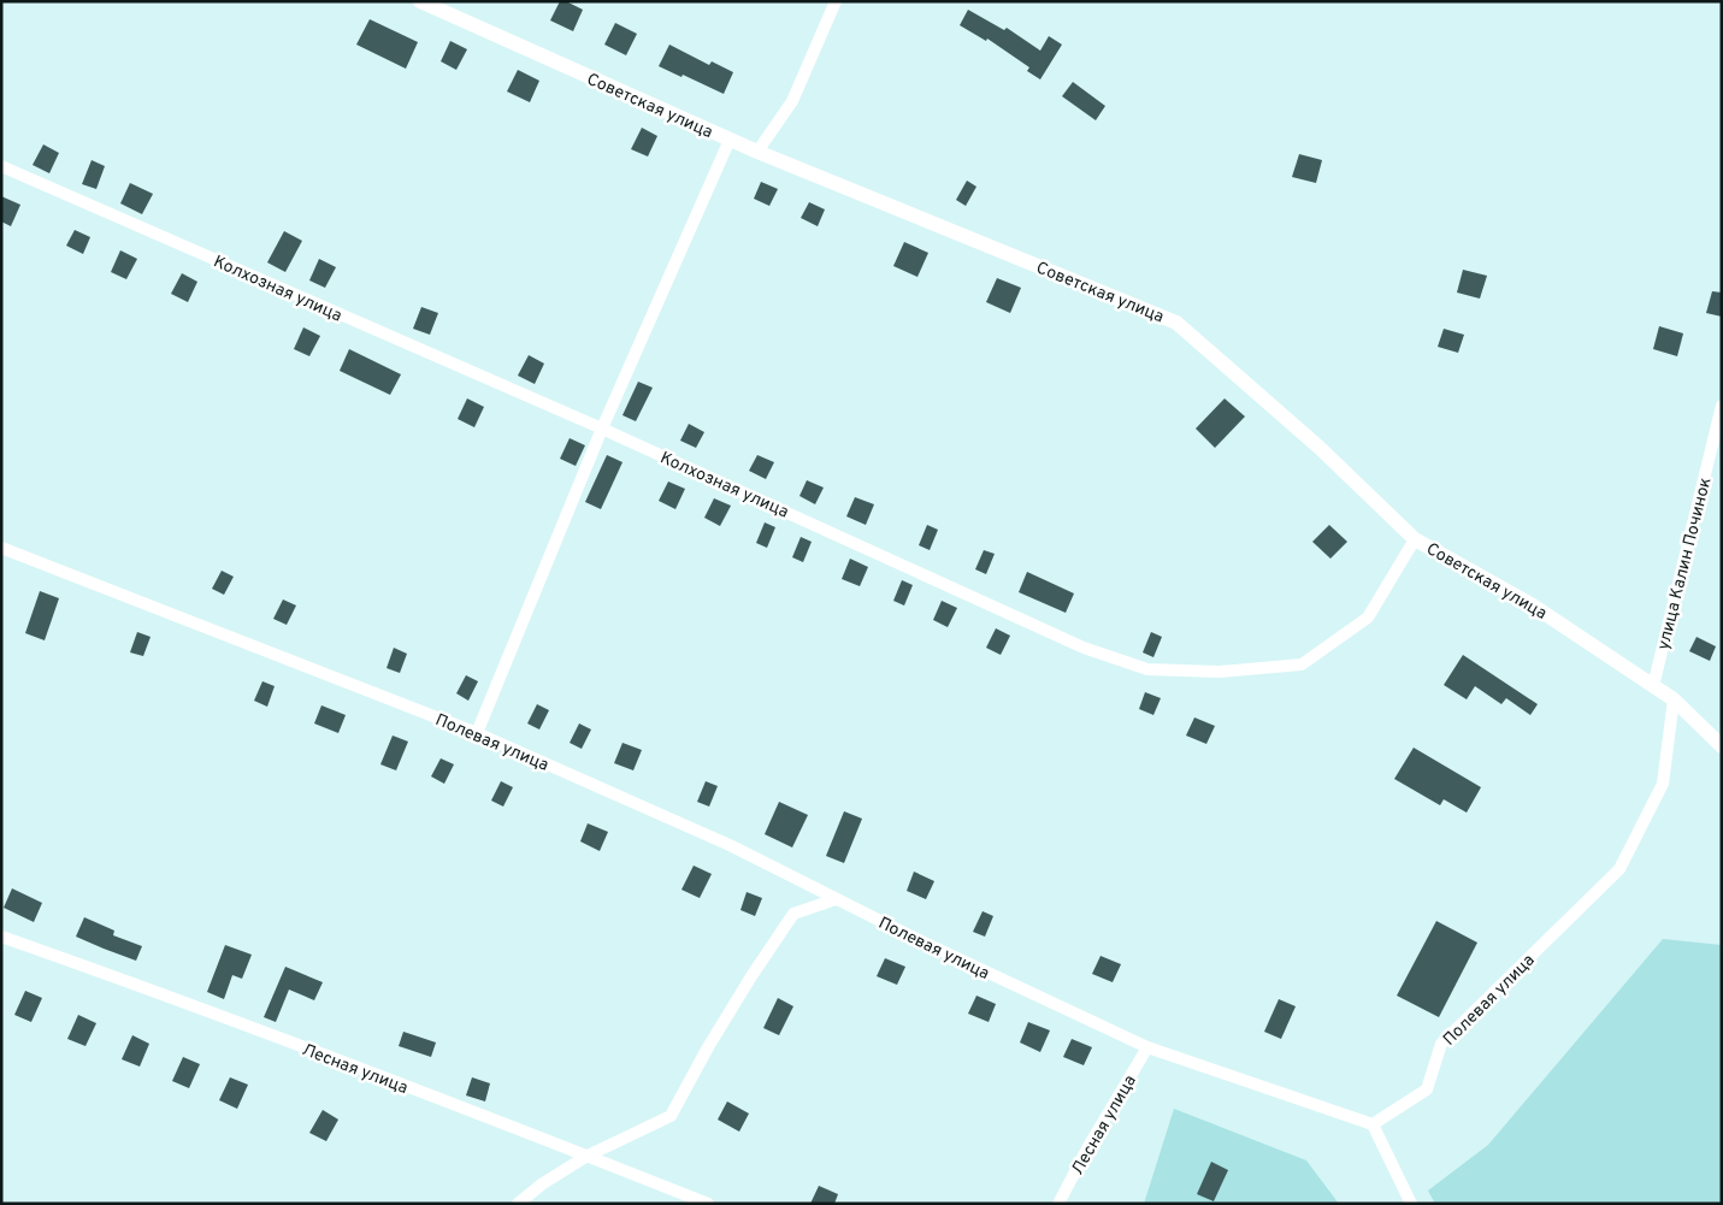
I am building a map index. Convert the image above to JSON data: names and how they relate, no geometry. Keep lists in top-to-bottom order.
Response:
{
  "streets": {
    "street": [
      "Советская улица",
      "Колхозная улица",
      "улица Калин Починок",
      "Полевая улица",
      "Лесная улица"
    ]
  },
  "crossings": [
    ["Советская улица", "Колхозная улица"],
    ["Советская улица", "улица Калин Починок"],
    ["Советская улица", "Полевая улица"],
    ["Полевая улица", "Лесная улица"]
  ]
}
